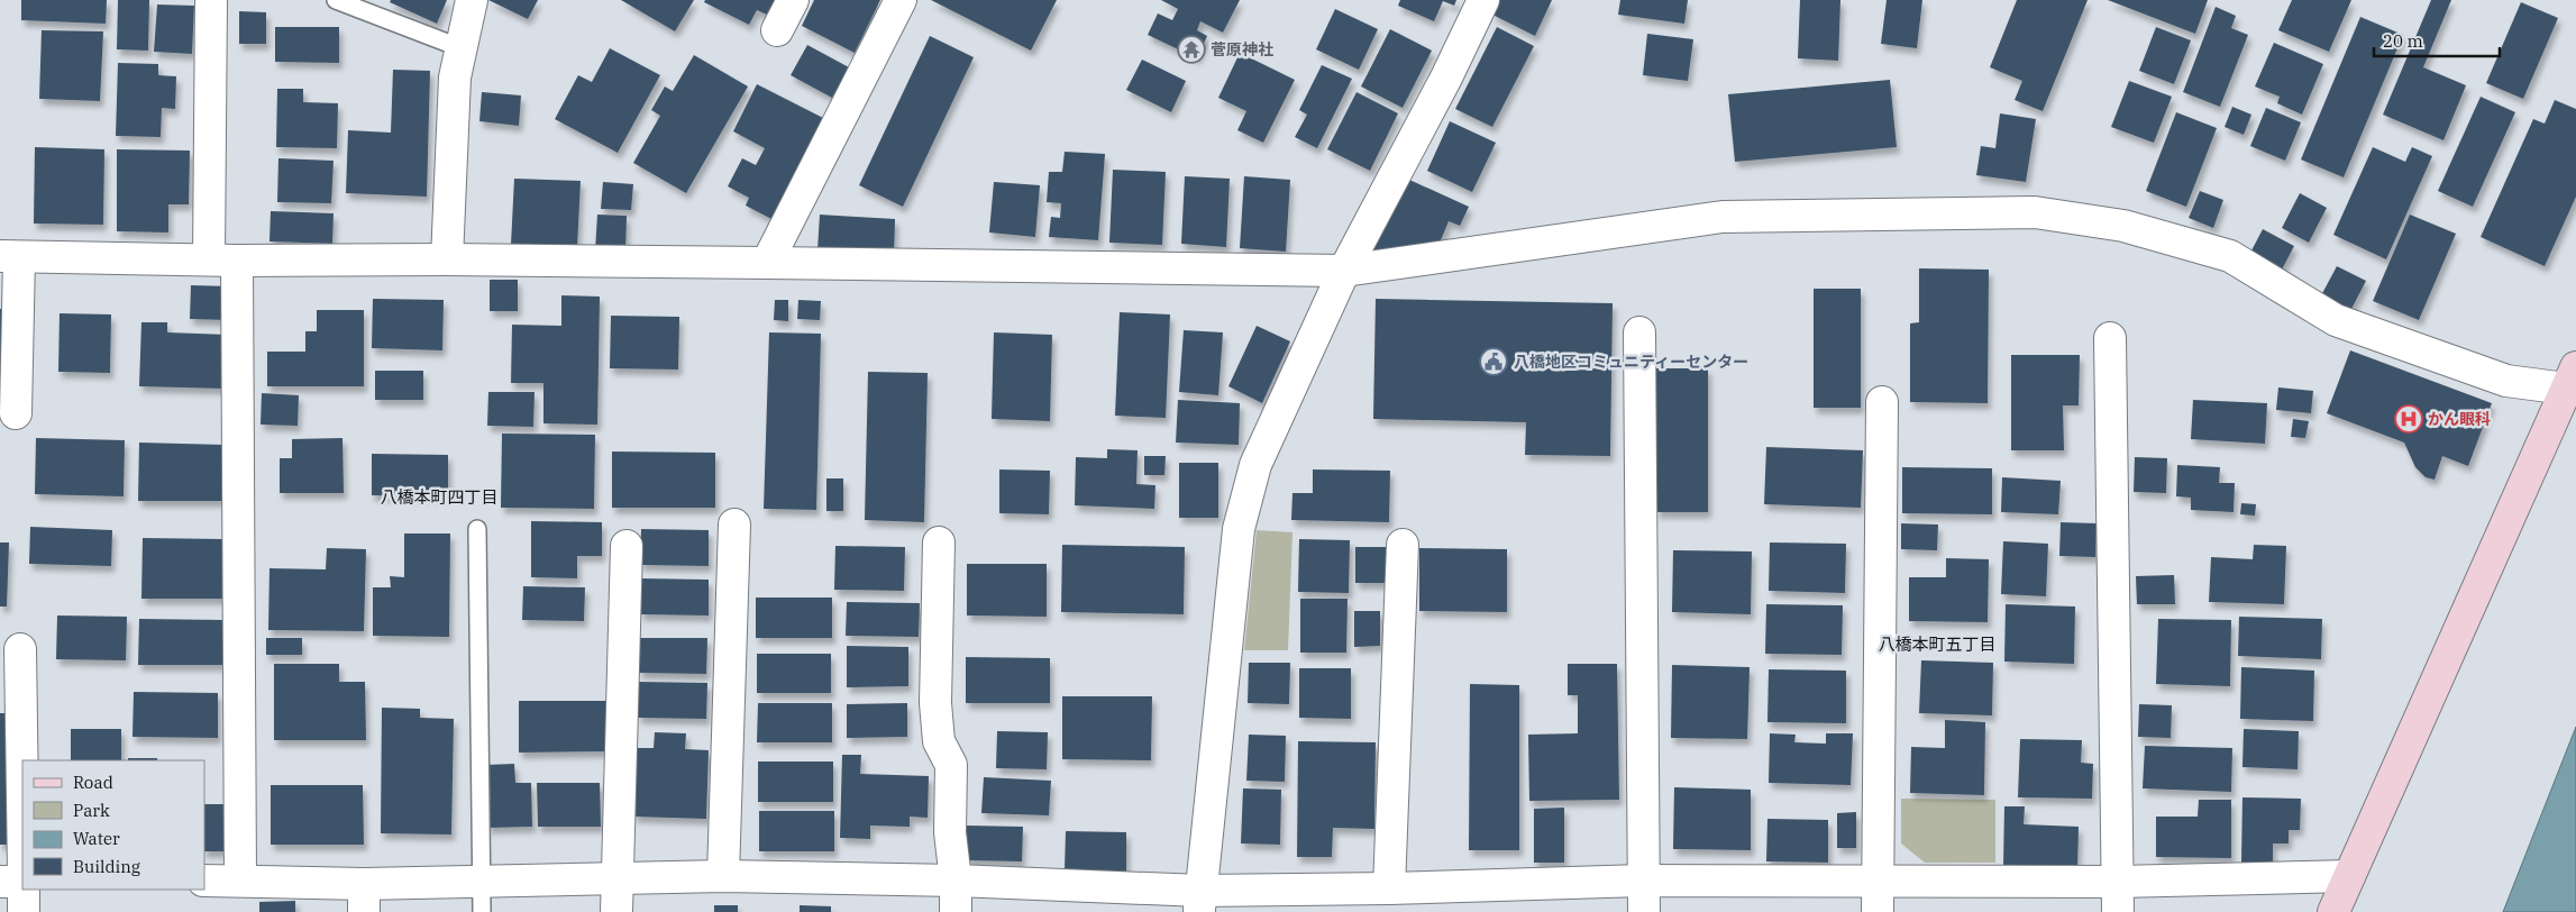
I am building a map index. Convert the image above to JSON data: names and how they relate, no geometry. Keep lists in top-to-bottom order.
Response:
{
  "districts": ["八橋本町四丁目", "八橋本町五丁目"],
  "places": {
    "temple": ["菅原神社"],
    "public building": ["八橋地区コミュニティーセンター"],
    "hospital": ["かん眼科"]
  },
  "legend": [
    "Road",
    "Park",
    "Water",
    "Building"
  ],
  "scale_bar": "20 m"
}
